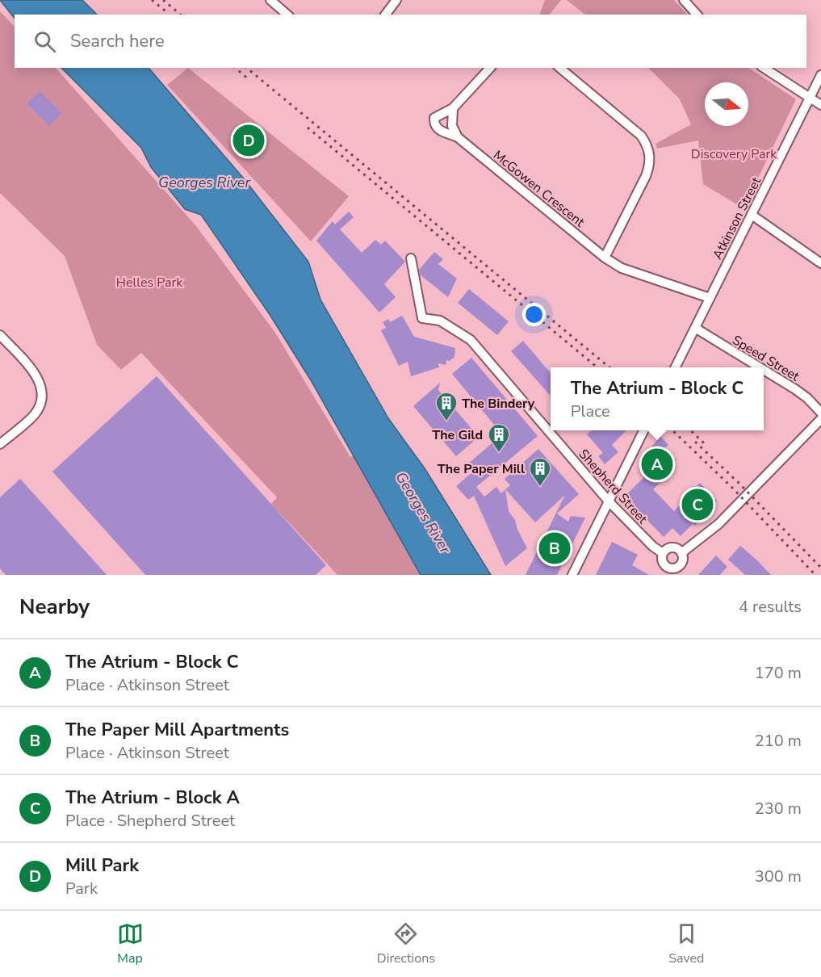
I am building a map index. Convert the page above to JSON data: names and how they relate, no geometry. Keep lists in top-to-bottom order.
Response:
{
  "streets": {
    "street": [
      "McGowen Crescent",
      "Atkinson Street",
      "Speed Street",
      "Shepherd Street"
    ]
  },
  "crossings": [
    ["McGowen Crescent", "Atkinson Street"],
    ["Atkinson Street", "Speed Street"]
  ],
  "water": ["Georges River"],
  "parks": ["Discovery Park", "Helles Park"],
  "places": {
    "building": ["The Bindery", "The Gild", "The Paper Mill"]
  },
  "north": "right",
  "page": {
    "search": "Search here",
    "pins": [
      "D",
      "A",
      "C",
      "B"
    ],
    "popup": ["The Atrium - Block C", "Place"],
    "heading": ["Nearby", "4 results"],
    "list": [
      {
        "mark": "A",
        "name": "The Atrium - Block C",
        "note": "Place · Atkinson Street",
        "value": "170 m"
      },
      {
        "mark": "B",
        "name": "The Paper Mill Apartments",
        "note": "Place · Atkinson Street",
        "value": "210 m"
      },
      {
        "mark": "C",
        "name": "The Atrium - Block A",
        "note": "Place · Shepherd Street",
        "value": "230 m"
      },
      {
        "mark": "D",
        "name": "Mill Park",
        "note": "Park",
        "value": "300 m"
      }
    ],
    "nav": ["Map", "Directions", "Saved"]
  }
}
